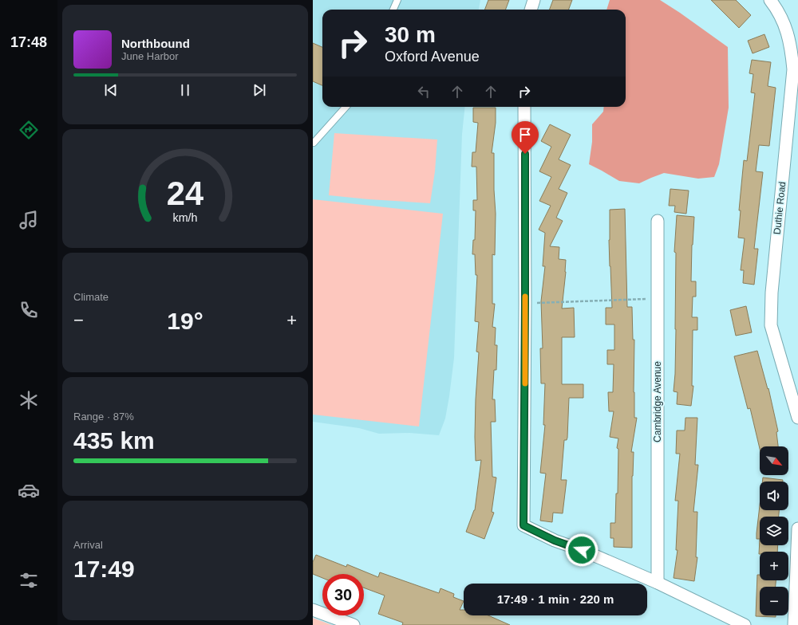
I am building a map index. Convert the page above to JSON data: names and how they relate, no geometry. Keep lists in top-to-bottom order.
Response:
{
  "streets": {
    "street": ["Duthie Road", "Cambridge Avenue"]
  },
  "north": "bottom right",
  "page": {
    "tabs": "17:48",
    "turn": ["30 m", "Oxford Avenue"],
    "song": ["Northbound", "June Harbor"],
    "tile": [
      "Climate",
      ["Range · 87%", "435 km"],
      ["Arrival", "17:49"]
    ],
    "heat": ["−", "19°", "+"],
    "map_buttons": ["+", "−"],
    "limit": "30",
    "trip": "17:49 · 1 min · 220 m",
    "gauge": ["24", "km/h"]
  }
}
